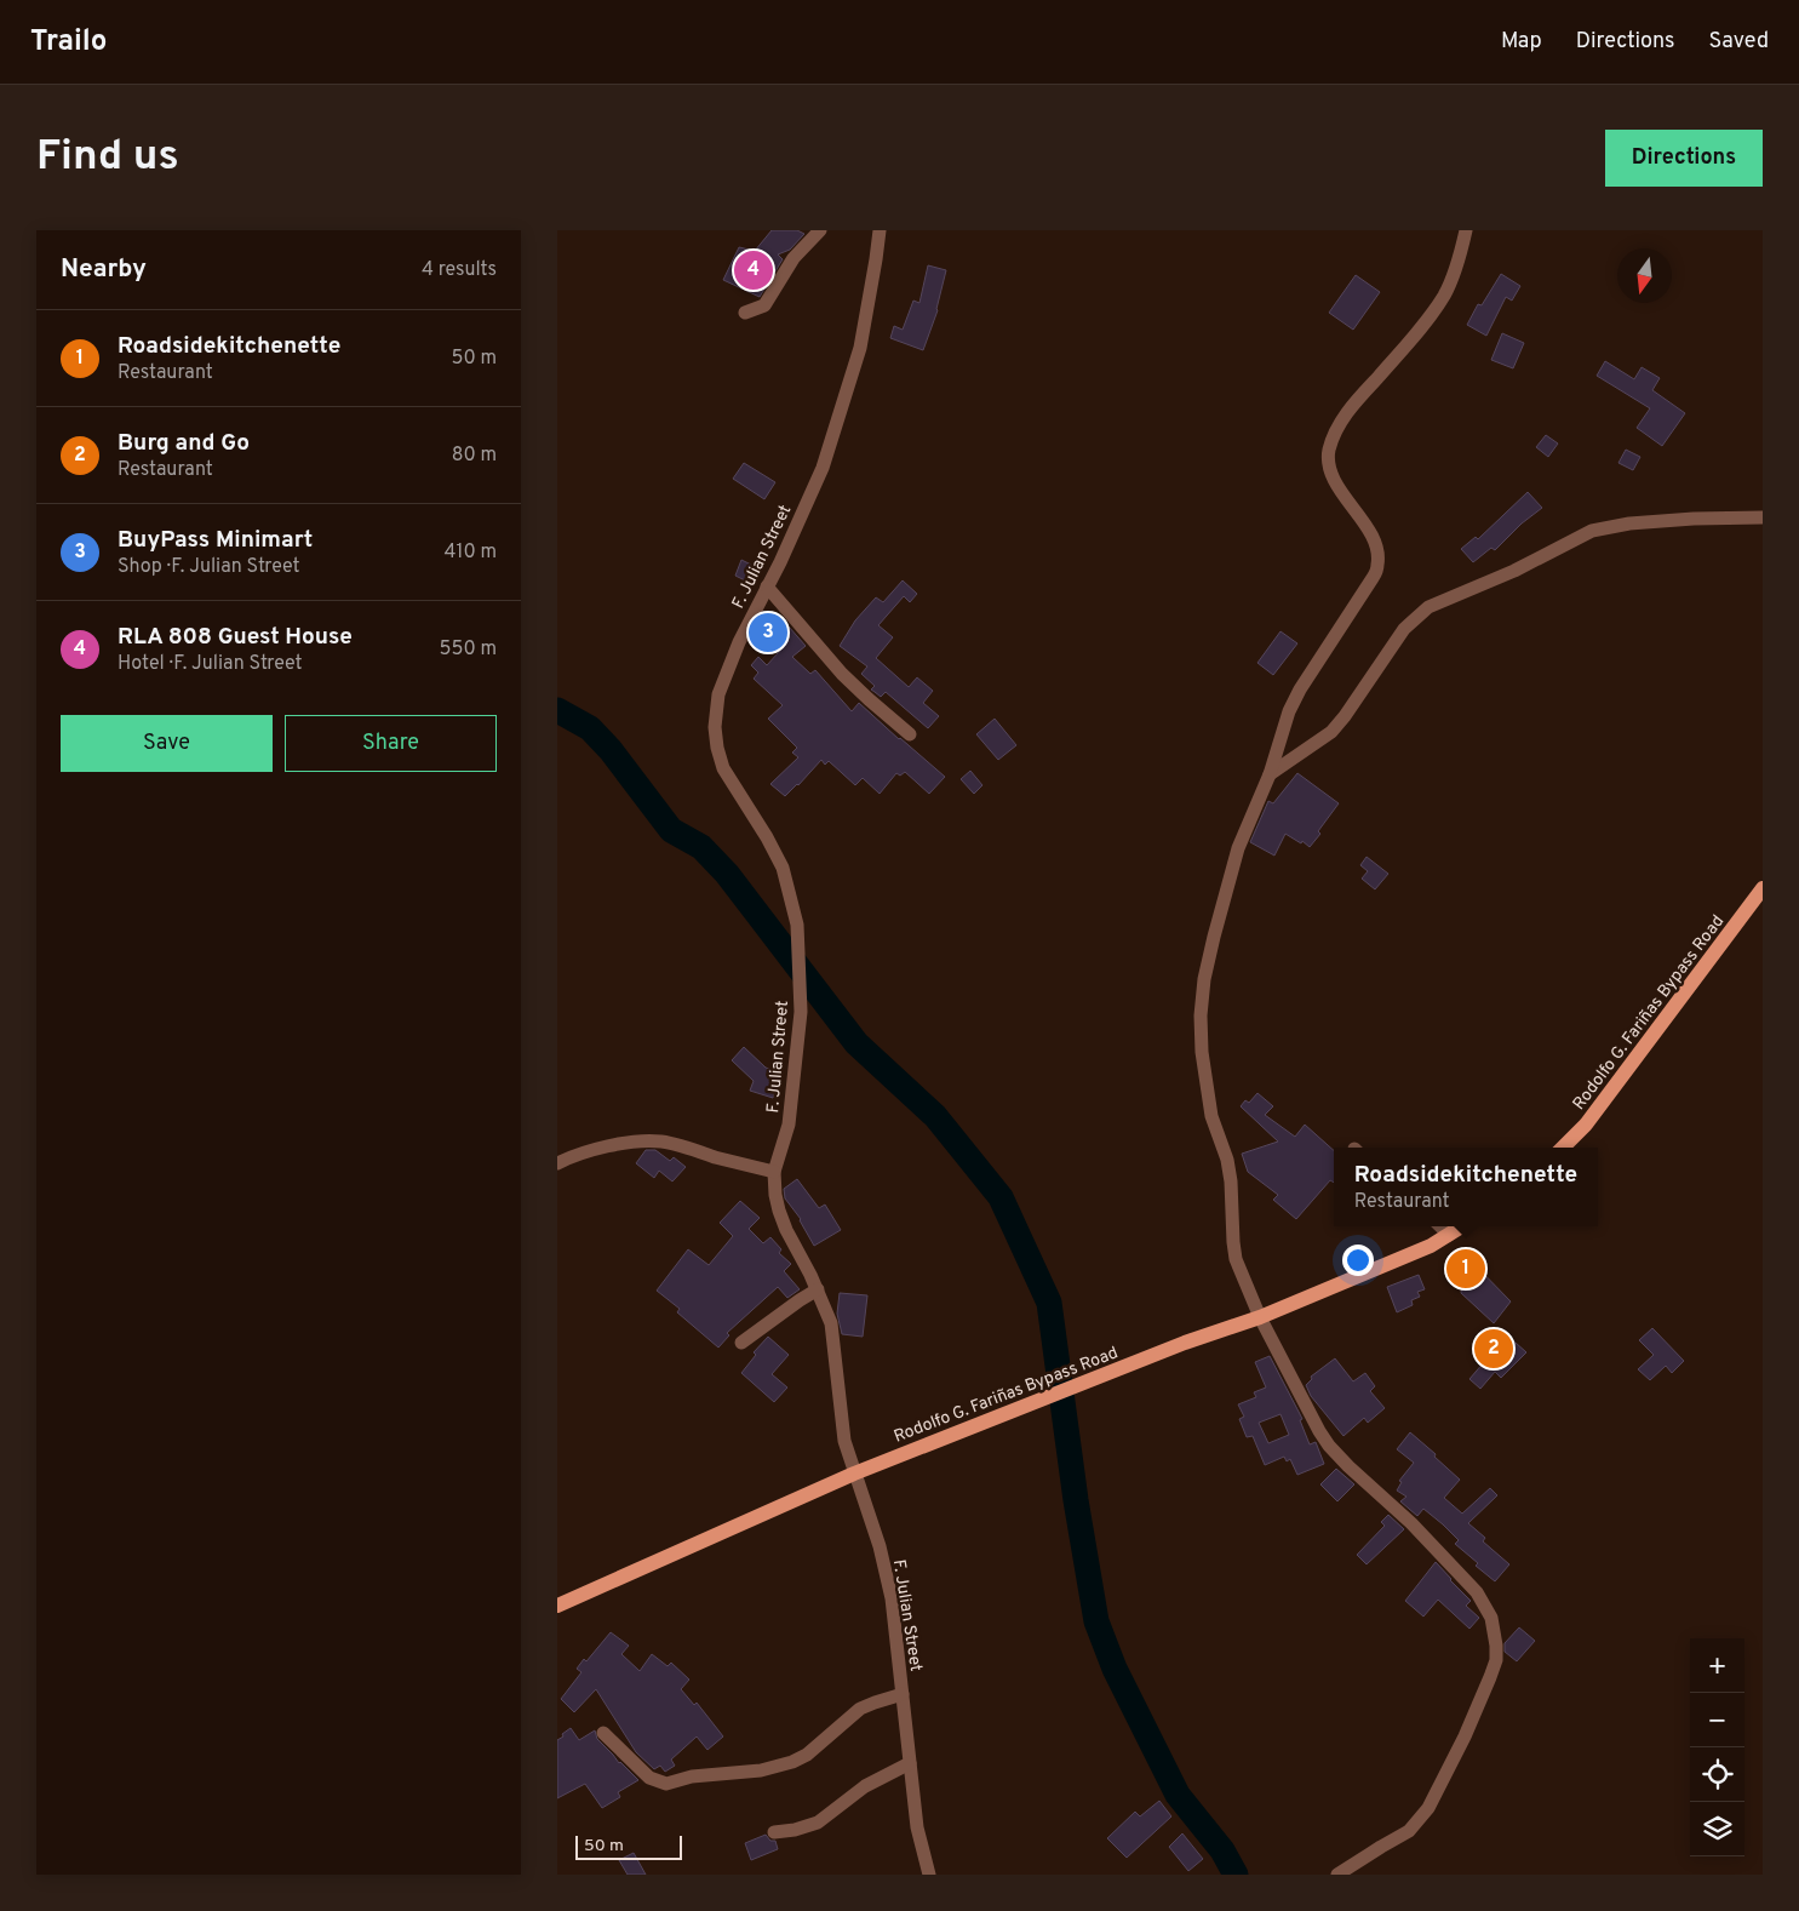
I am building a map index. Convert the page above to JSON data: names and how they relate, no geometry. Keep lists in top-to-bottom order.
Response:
{
  "streets": {
    "main road": ["Rodolfo G. Fariñas Bypass Road"],
    "street": ["F. Julian Street"]
  },
  "crossings": [
    ["F. Julian Street", "Rodolfo G. Fariñas Bypass Road"]
  ],
  "scale_bar": "50 m",
  "north": "bottom",
  "page": {
    "header": "Trailo",
    "nav": ["Map", "Directions", "Saved"],
    "buttons": [
      "Directions",
      ["Save", "Share"]
    ],
    "title": "Find us",
    "heading": ["Nearby", "4 results"],
    "pins": [
      "4",
      "3",
      "1",
      "2"
    ],
    "list": [
      {
        "mark": "1",
        "name": "Roadsidekitchenette",
        "note": "Restaurant",
        "value": "50 m"
      },
      {
        "mark": "2",
        "name": "Burg and Go",
        "note": "Restaurant",
        "value": "80 m"
      },
      {
        "mark": "3",
        "name": "BuyPass Minimart",
        "note": "Shop · F. Julian Street",
        "value": "410 m"
      },
      {
        "mark": "4",
        "name": "RLA 808 Guest House",
        "note": "Hotel · F. Julian Street",
        "value": "550 m"
      }
    ],
    "popup": ["Roadsidekitchenette", "Restaurant"],
    "map_buttons": ["+", "−"],
    "scale": "50 m"
  }
}
